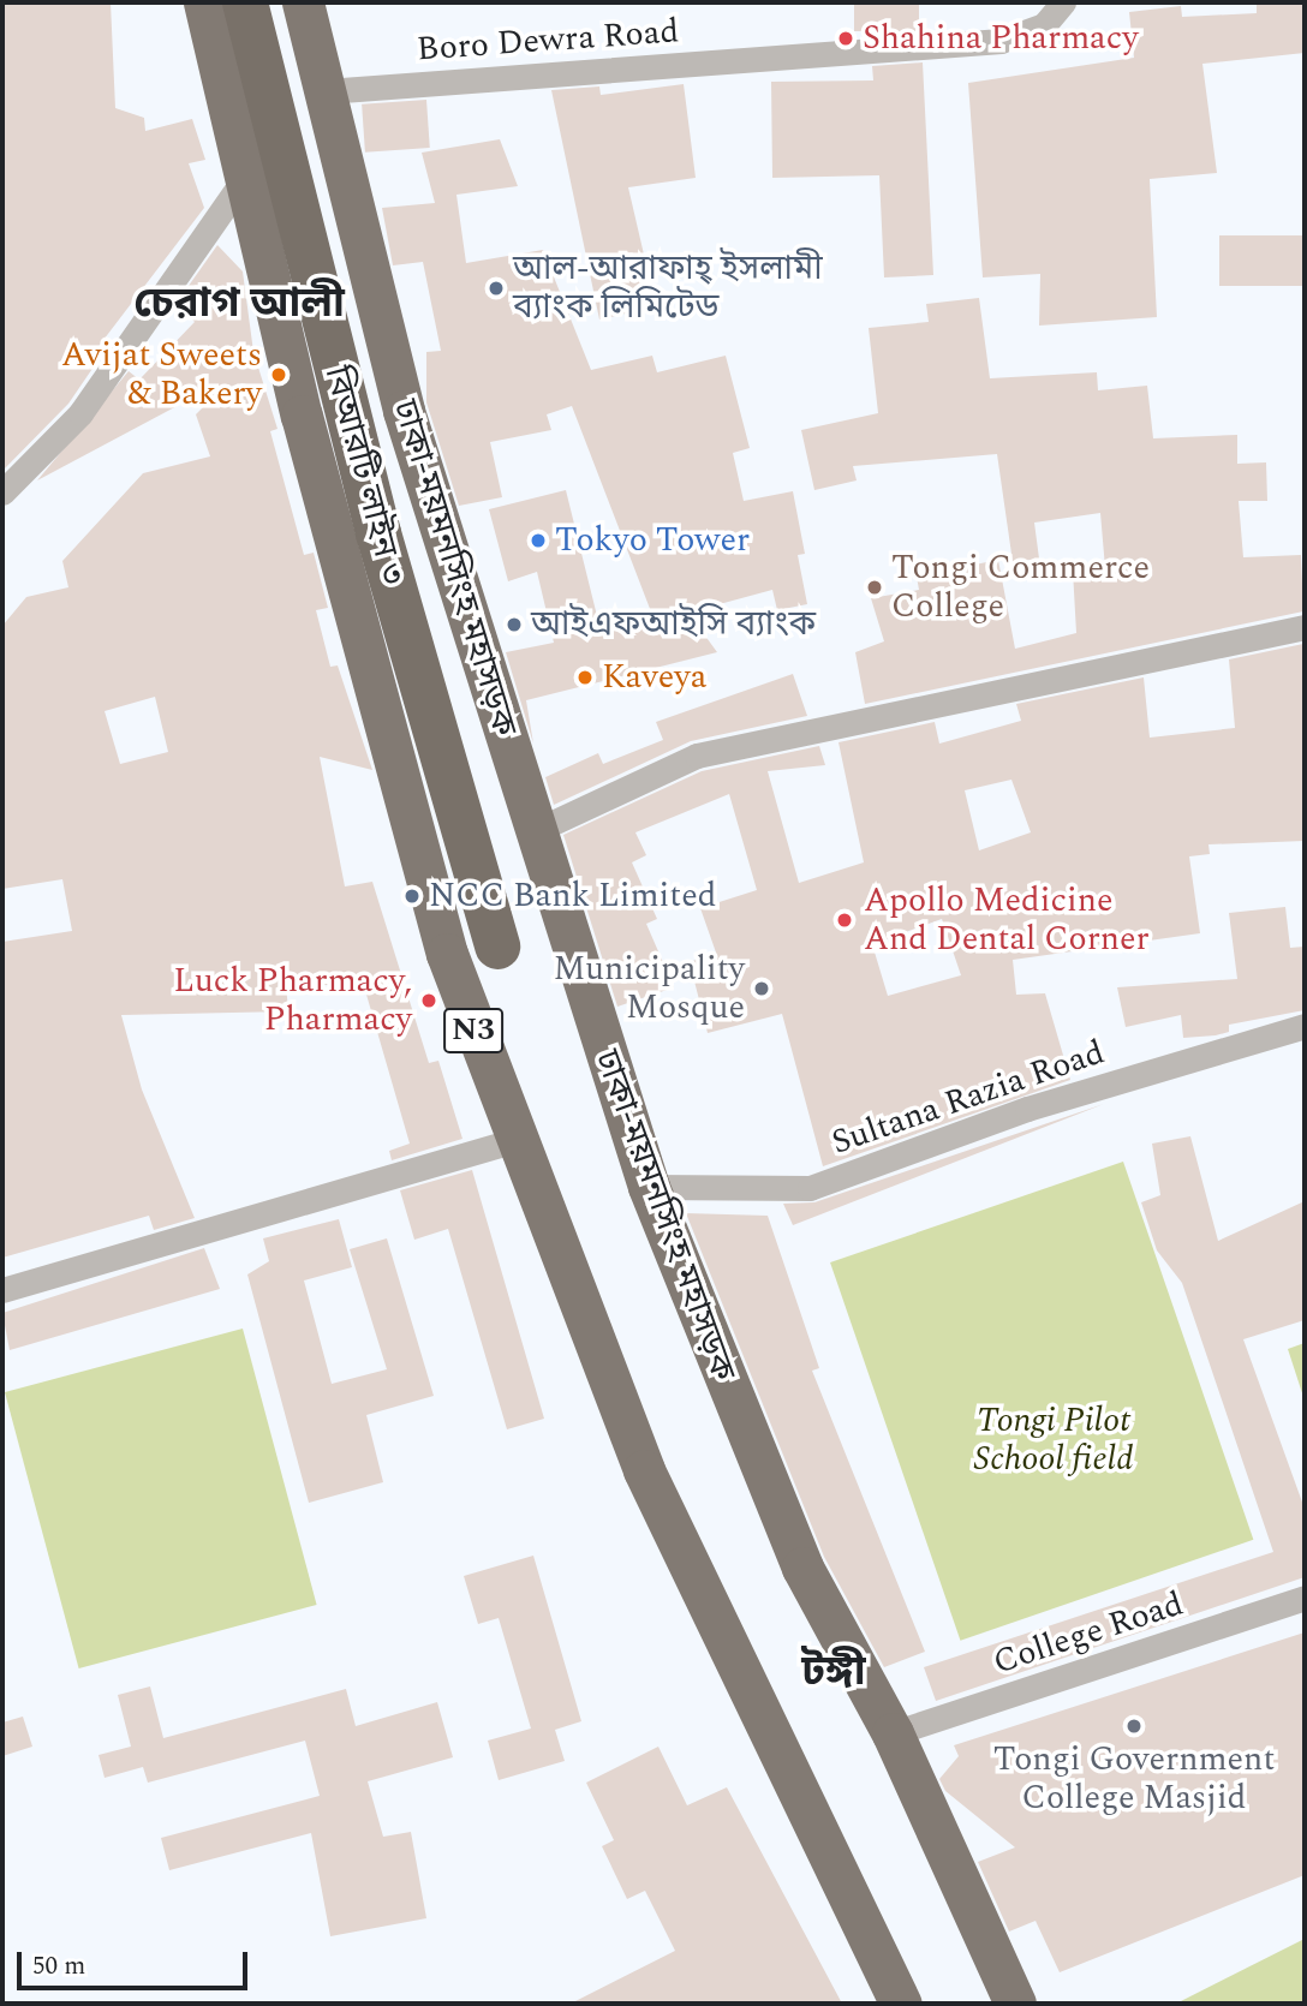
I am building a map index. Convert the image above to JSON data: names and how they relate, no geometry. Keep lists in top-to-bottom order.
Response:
{
  "streets": {
    "highway": ["বিআরটি লাইন ৩", "ঢাকা-ময়মনসিংহ মহাসড়ক", "N3"],
    "street": ["Boro Dewra Road", "Sultana Razia Road", "College Road"]
  },
  "crossings": [
    ["Boro Dewra Road", "ঢাকা-ময়মনসিংহ মহাসড়ক"],
    ["ঢাকা-ময়মনসিংহ মহাসড়ক", "Sultana Razia Road"],
    ["ঢাকা-ময়মনসিংহ মহাসড়ক", "College Road"]
  ],
  "districts": ["চেরাগ আলী", "টঙ্গী"],
  "parks": ["Tongi Pilot School field"],
  "places": [
    "Shahina Pharmacy",
    "আল-আরাফাহ্ ইসলামী ব্যাংক লিমিটেড",
    "Avijat Sweets & Bakery",
    "Tokyo Tower",
    "Tongi Commerce College",
    "আইএফআইসি ব্যাংক",
    "Kaveya",
    "NCC Bank Limited",
    "Apollo Medicine And Dental Corner",
    "Municipality Mosque",
    "Luck Pharmacy, Pharmacy",
    "Tongi Government College Masjid"
  ],
  "scale_bar": "50 m"
}
